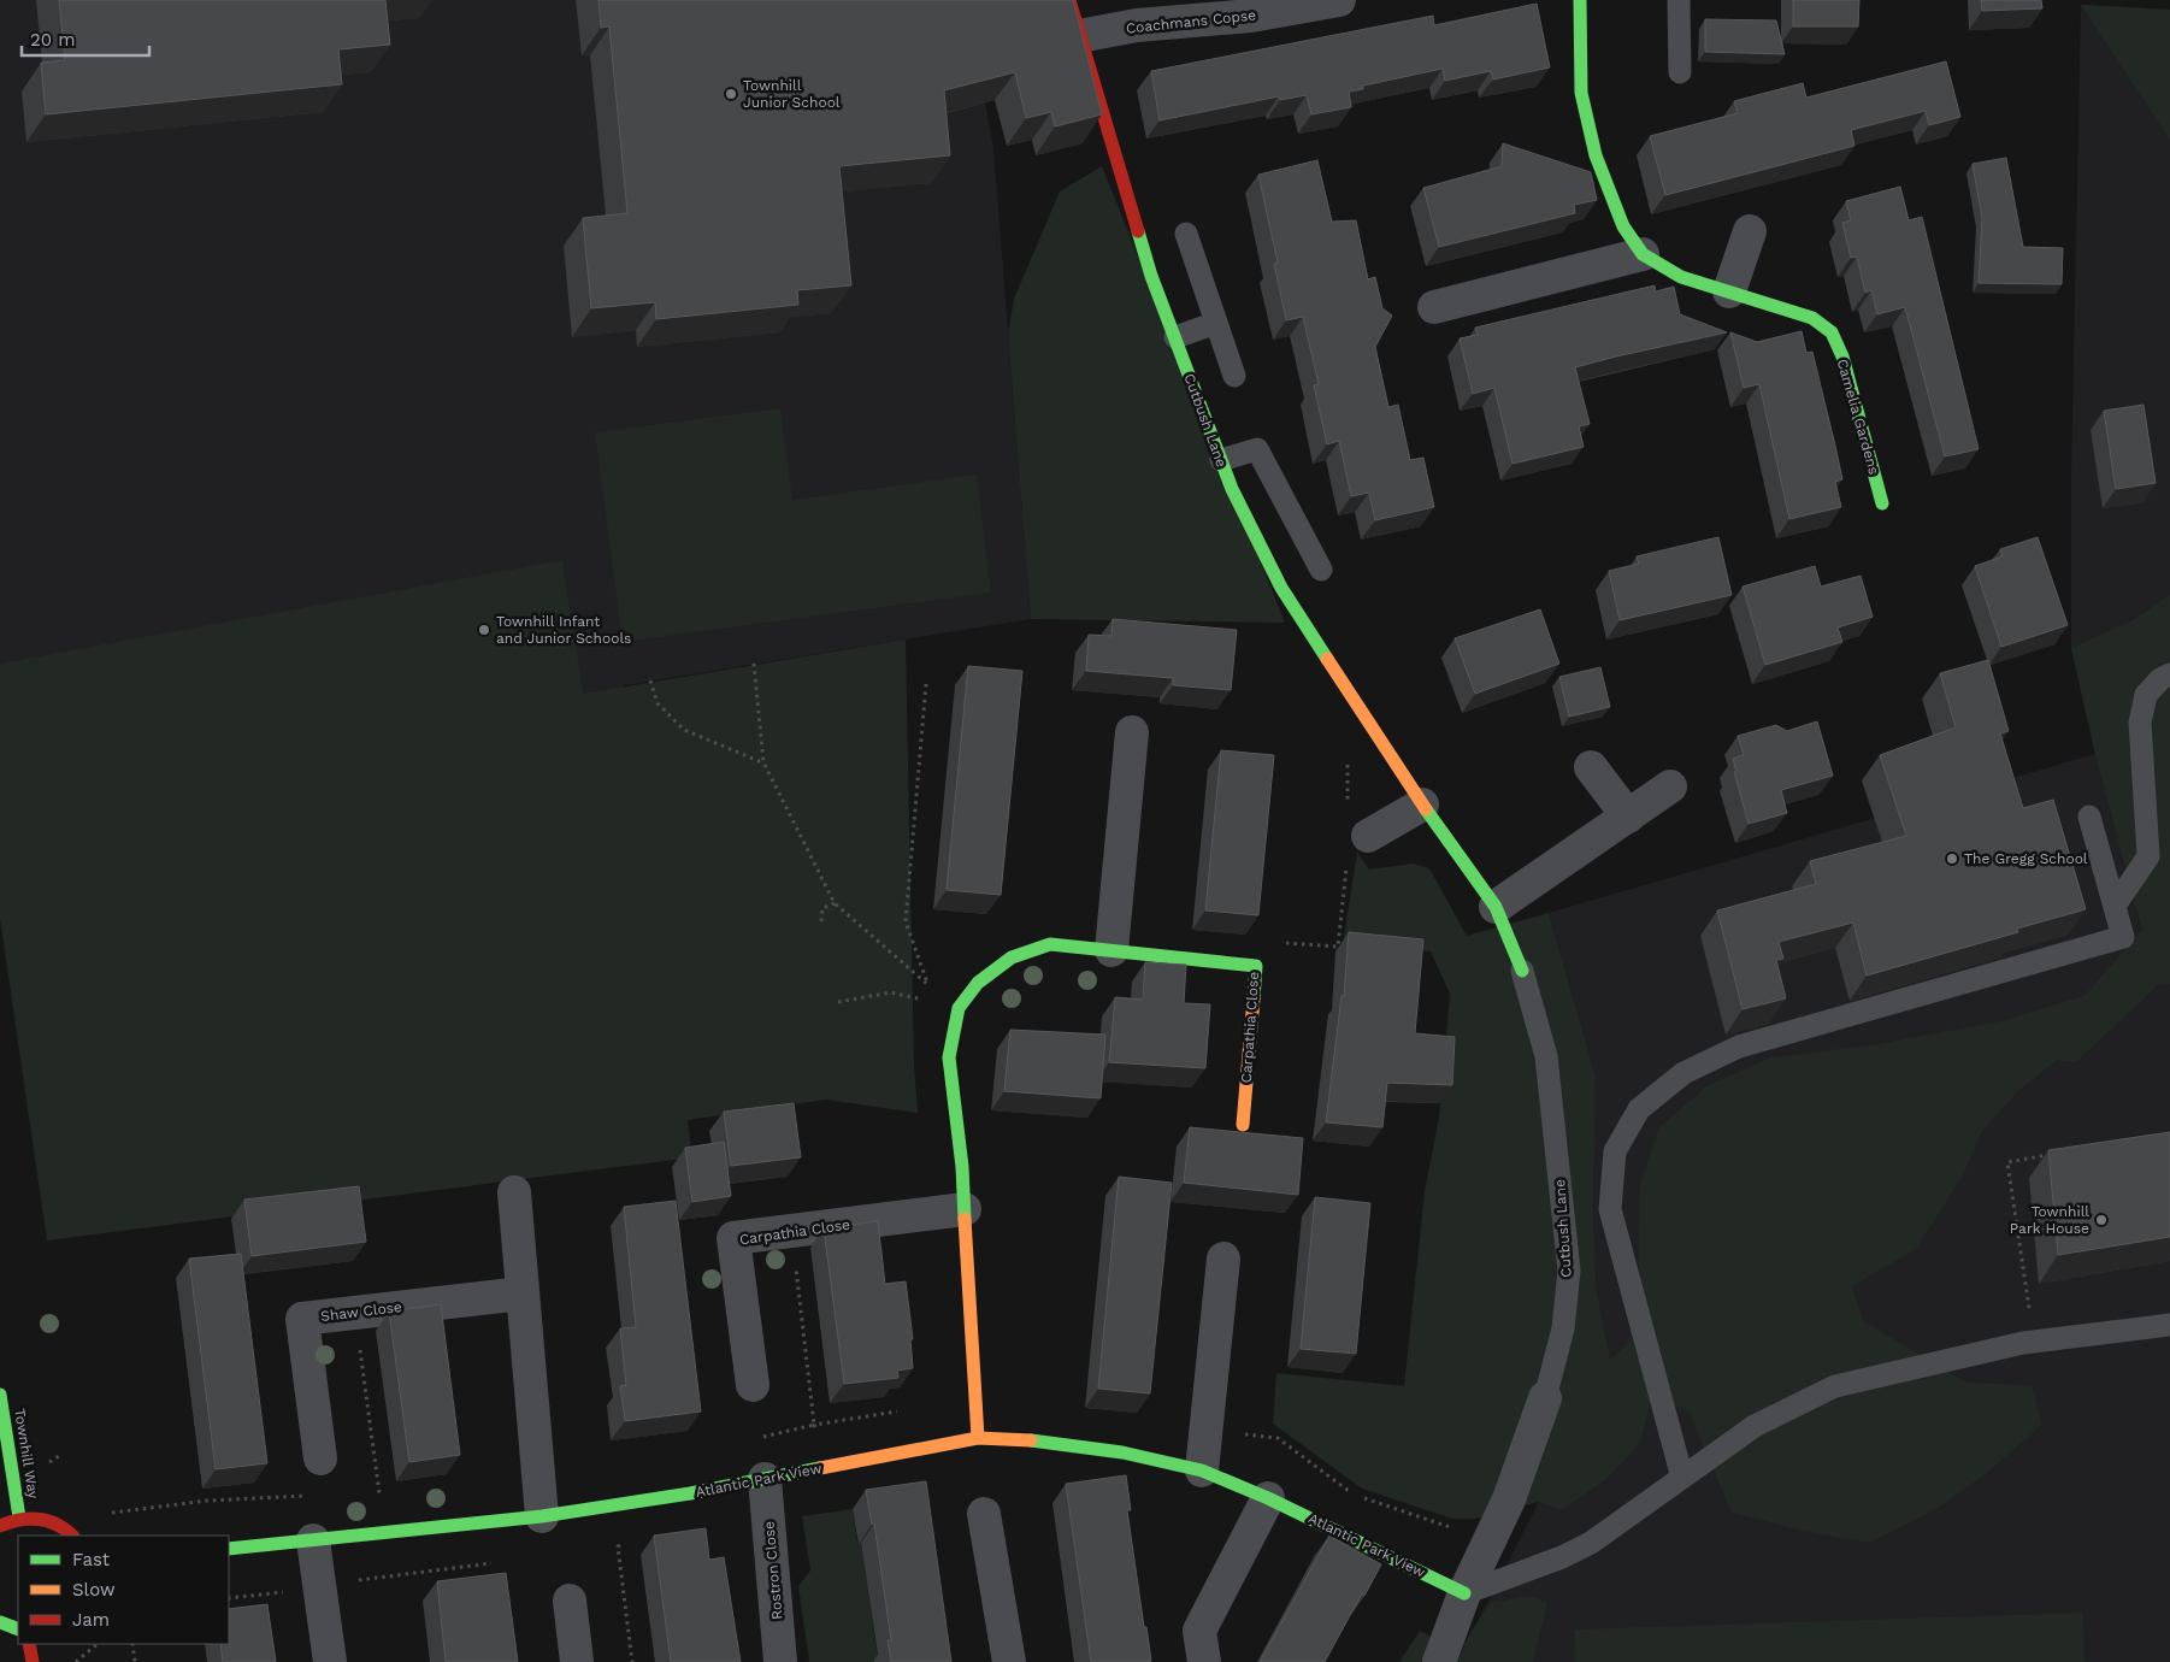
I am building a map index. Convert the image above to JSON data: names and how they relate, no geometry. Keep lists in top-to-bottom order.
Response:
{
  "streets": {
    "street": [
      "Coachmans Copse",
      "Camelia Gardens",
      "Cutbush Lane",
      "Carpathia Close",
      "Shaw Close",
      "Townhill Way",
      "Atlantic Park View",
      "Rostron Close"
    ]
  },
  "crossings": [
    ["Coachmans Copse", "Cutbush Lane"],
    ["Cutbush Lane", "Atlantic Park View"],
    ["Carpathia Close", "Atlantic Park View"],
    ["Atlantic Park View", "Rostron Close"]
  ],
  "places": [
    "Townhill Junior School",
    "Townhill Infant and Junior Schools",
    "The Gregg School",
    "Townhill Park House"
  ],
  "legend": ["Fast", "Slow", "Jam"],
  "scale_bar": "20 m"
}
